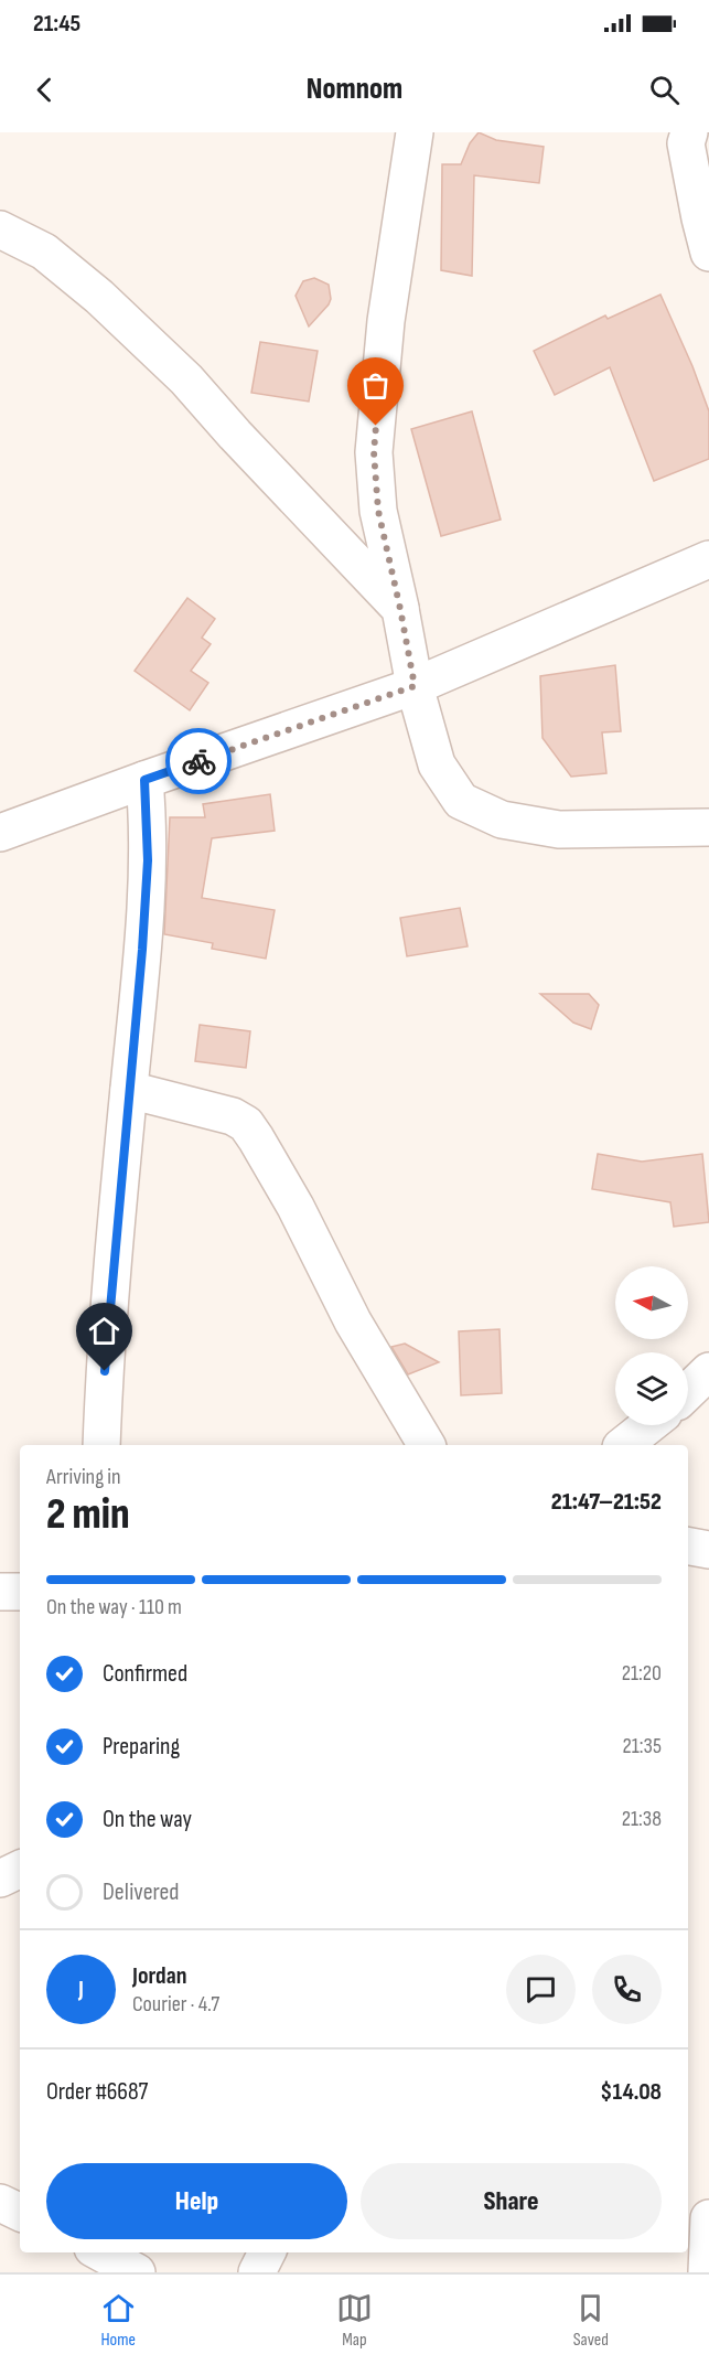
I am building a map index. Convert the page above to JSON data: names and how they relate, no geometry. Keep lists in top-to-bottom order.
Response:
{
  "north": "left",
  "page": {
    "status": "21:45",
    "header": "Nomnom",
    "heading": ["2 min", "Arriving in", "21:47–21:52"],
    "panel": [
      "Jordan",
      "Courier · 4.7",
      "Order #6687",
      "$14.08"
    ],
    "bar": "On the way · 110 m",
    "list": [
      ["Confirmed", "21:20"],
      ["Preparing", "21:35"],
      ["On the way", "21:38"],
      "Delivered"
    ],
    "round": "J",
    "buttons": ["Help", "Share"],
    "tabs": ["Home", "Map", "Saved"]
  }
}
